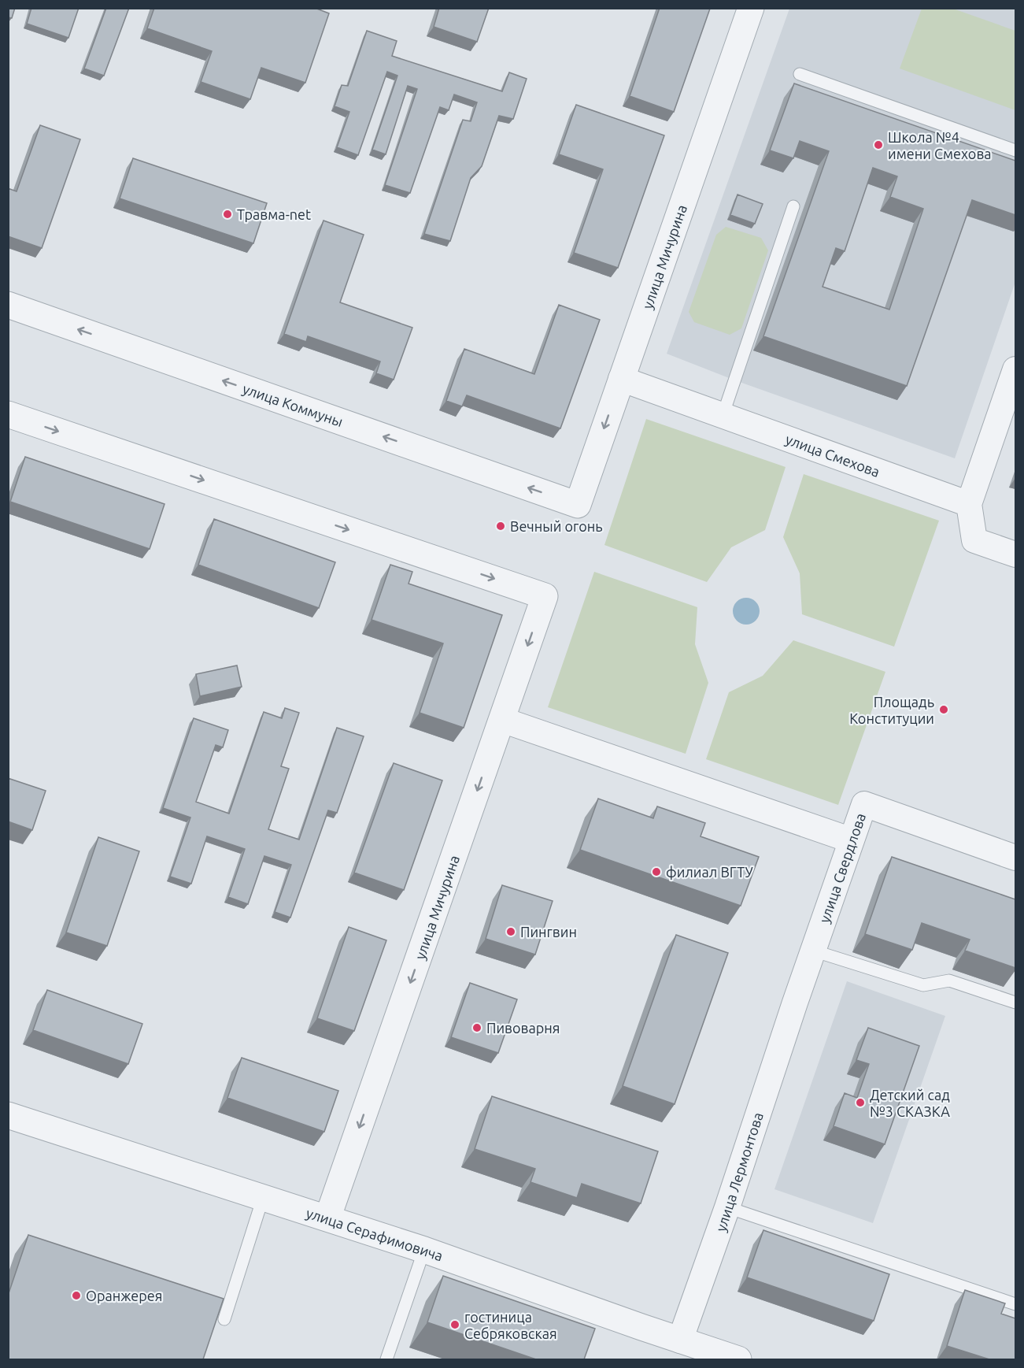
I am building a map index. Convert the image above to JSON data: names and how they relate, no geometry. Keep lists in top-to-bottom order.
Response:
{
  "streets": {
    "street": [
      "улица Мичурина",
      "улица Коммуны",
      "улица Смехова",
      "улица Свердлова",
      "улица Лермонтова",
      "улица Серафимовича"
    ]
  },
  "crossings": [
    ["улица Мичурина", "улица Коммуны"],
    ["улица Мичурина", "улица Смехова"],
    ["улица Мичурина", "улица Серафимовича"],
    ["улица Свердлова", "улица Лермонтова"],
    ["улица Лермонтова", "улица Серафимовича"]
  ],
  "one_way": ["улица Коммуны"],
  "places": [
    "Школа №4 имени Смехова",
    "Травма-net",
    "Вечный огонь",
    "Площадь Конституции",
    "филиал ВГТУ",
    "Пингвин",
    "Пивоварня",
    "Детский сад №3 СКАЗКА",
    "Оранжерея",
    "гостиница Себряковская"
  ]
}
